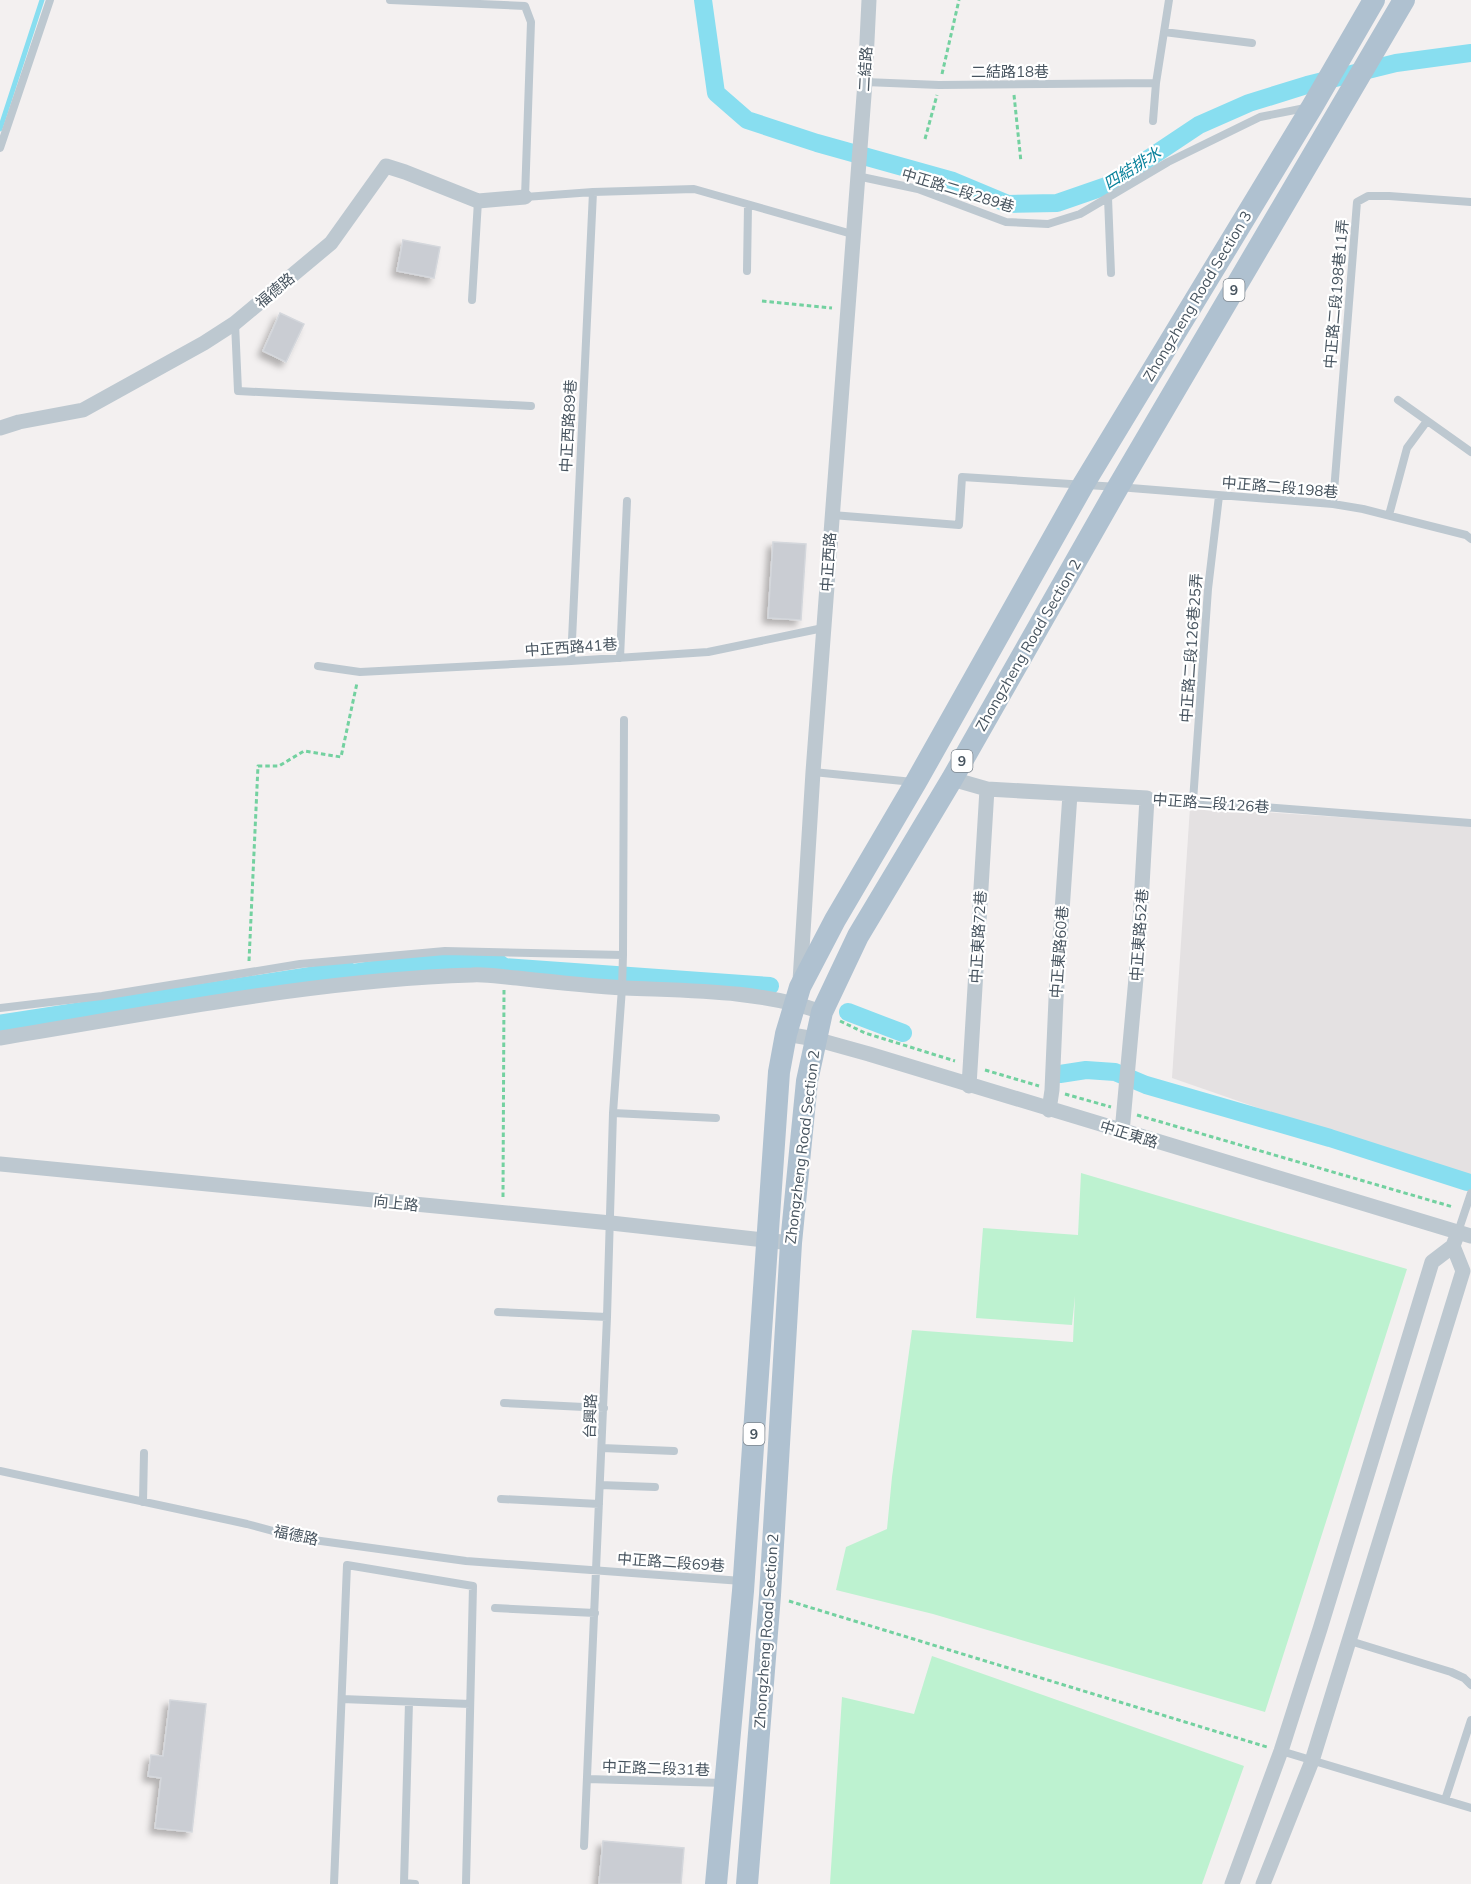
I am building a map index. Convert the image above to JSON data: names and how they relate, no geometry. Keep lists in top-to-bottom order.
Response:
{
  "streets": {
    "main road": ["9", "Zhongzheng Road Section 3", "Zhongzheng Road Section 2"],
    "street": [
      "二結路",
      "福德路",
      "中正西路",
      "中正路二段126巷",
      "中正東路52巷",
      "中正東路72巷",
      "中正東路60巷",
      "中正東路",
      "向上路"
    ],
    "lane": [
      "二結路18巷",
      "中正路二段289巷",
      "中正路二段198巷11弄",
      "中正西路89巷",
      "中正路二段198巷",
      "中正西路41巷",
      "中正路二段126巷25弄",
      "台興路",
      "中正路二段69巷",
      "中正路二段31巷"
    ]
  },
  "crossings": [
    ["二結路", "二結路18巷"],
    ["二結路", "中正西路"],
    ["中正路二段289巷", "9"],
    ["中正路二段289巷", "Zhongzheng Road Section 3"],
    ["中正路二段289巷", "中正西路"],
    ["福德路", "台興路"],
    ["福德路", "中正路二段69巷"],
    ["9", "Zhongzheng Road Section 3"],
    ["中正路二段198巷11弄", "中正路二段198巷"],
    ["Zhongzheng Road Section 3", "中正路二段198巷"],
    ["Zhongzheng Road Section 3", "Zhongzheng Road Section 2"],
    ["中正西路89巷", "中正西路41巷"],
    ["中正路二段198巷", "中正西路"],
    ["中正路二段198巷", "Zhongzheng Road Section 2"],
    ["中正路二段198巷", "中正路二段126巷25弄"],
    ["中正西路", "Zhongzheng Road Section 2"],
    ["中正西路", "中正西路41巷"],
    ["Zhongzheng Road Section 2", "中正路二段126巷"],
    ["Zhongzheng Road Section 2", "中正東路"],
    ["Zhongzheng Road Section 2", "向上路"],
    ["Zhongzheng Road Section 2", "中正路二段69巷"],
    ["Zhongzheng Road Section 2", "中正路二段31巷"],
    ["中正路二段126巷25弄", "中正路二段126巷"],
    ["中正路二段126巷", "中正東路52巷"],
    ["中正路二段126巷", "中正東路72巷"],
    ["中正路二段126巷", "中正東路60巷"],
    ["中正東路52巷", "中正東路"],
    ["中正東路72巷", "中正東路"],
    ["中正東路60巷", "中正東路"],
    ["向上路", "台興路"],
    ["台興路", "中正路二段69巷"],
    ["台興路", "中正路二段31巷"]
  ],
  "water": ["四結排水"]
}
